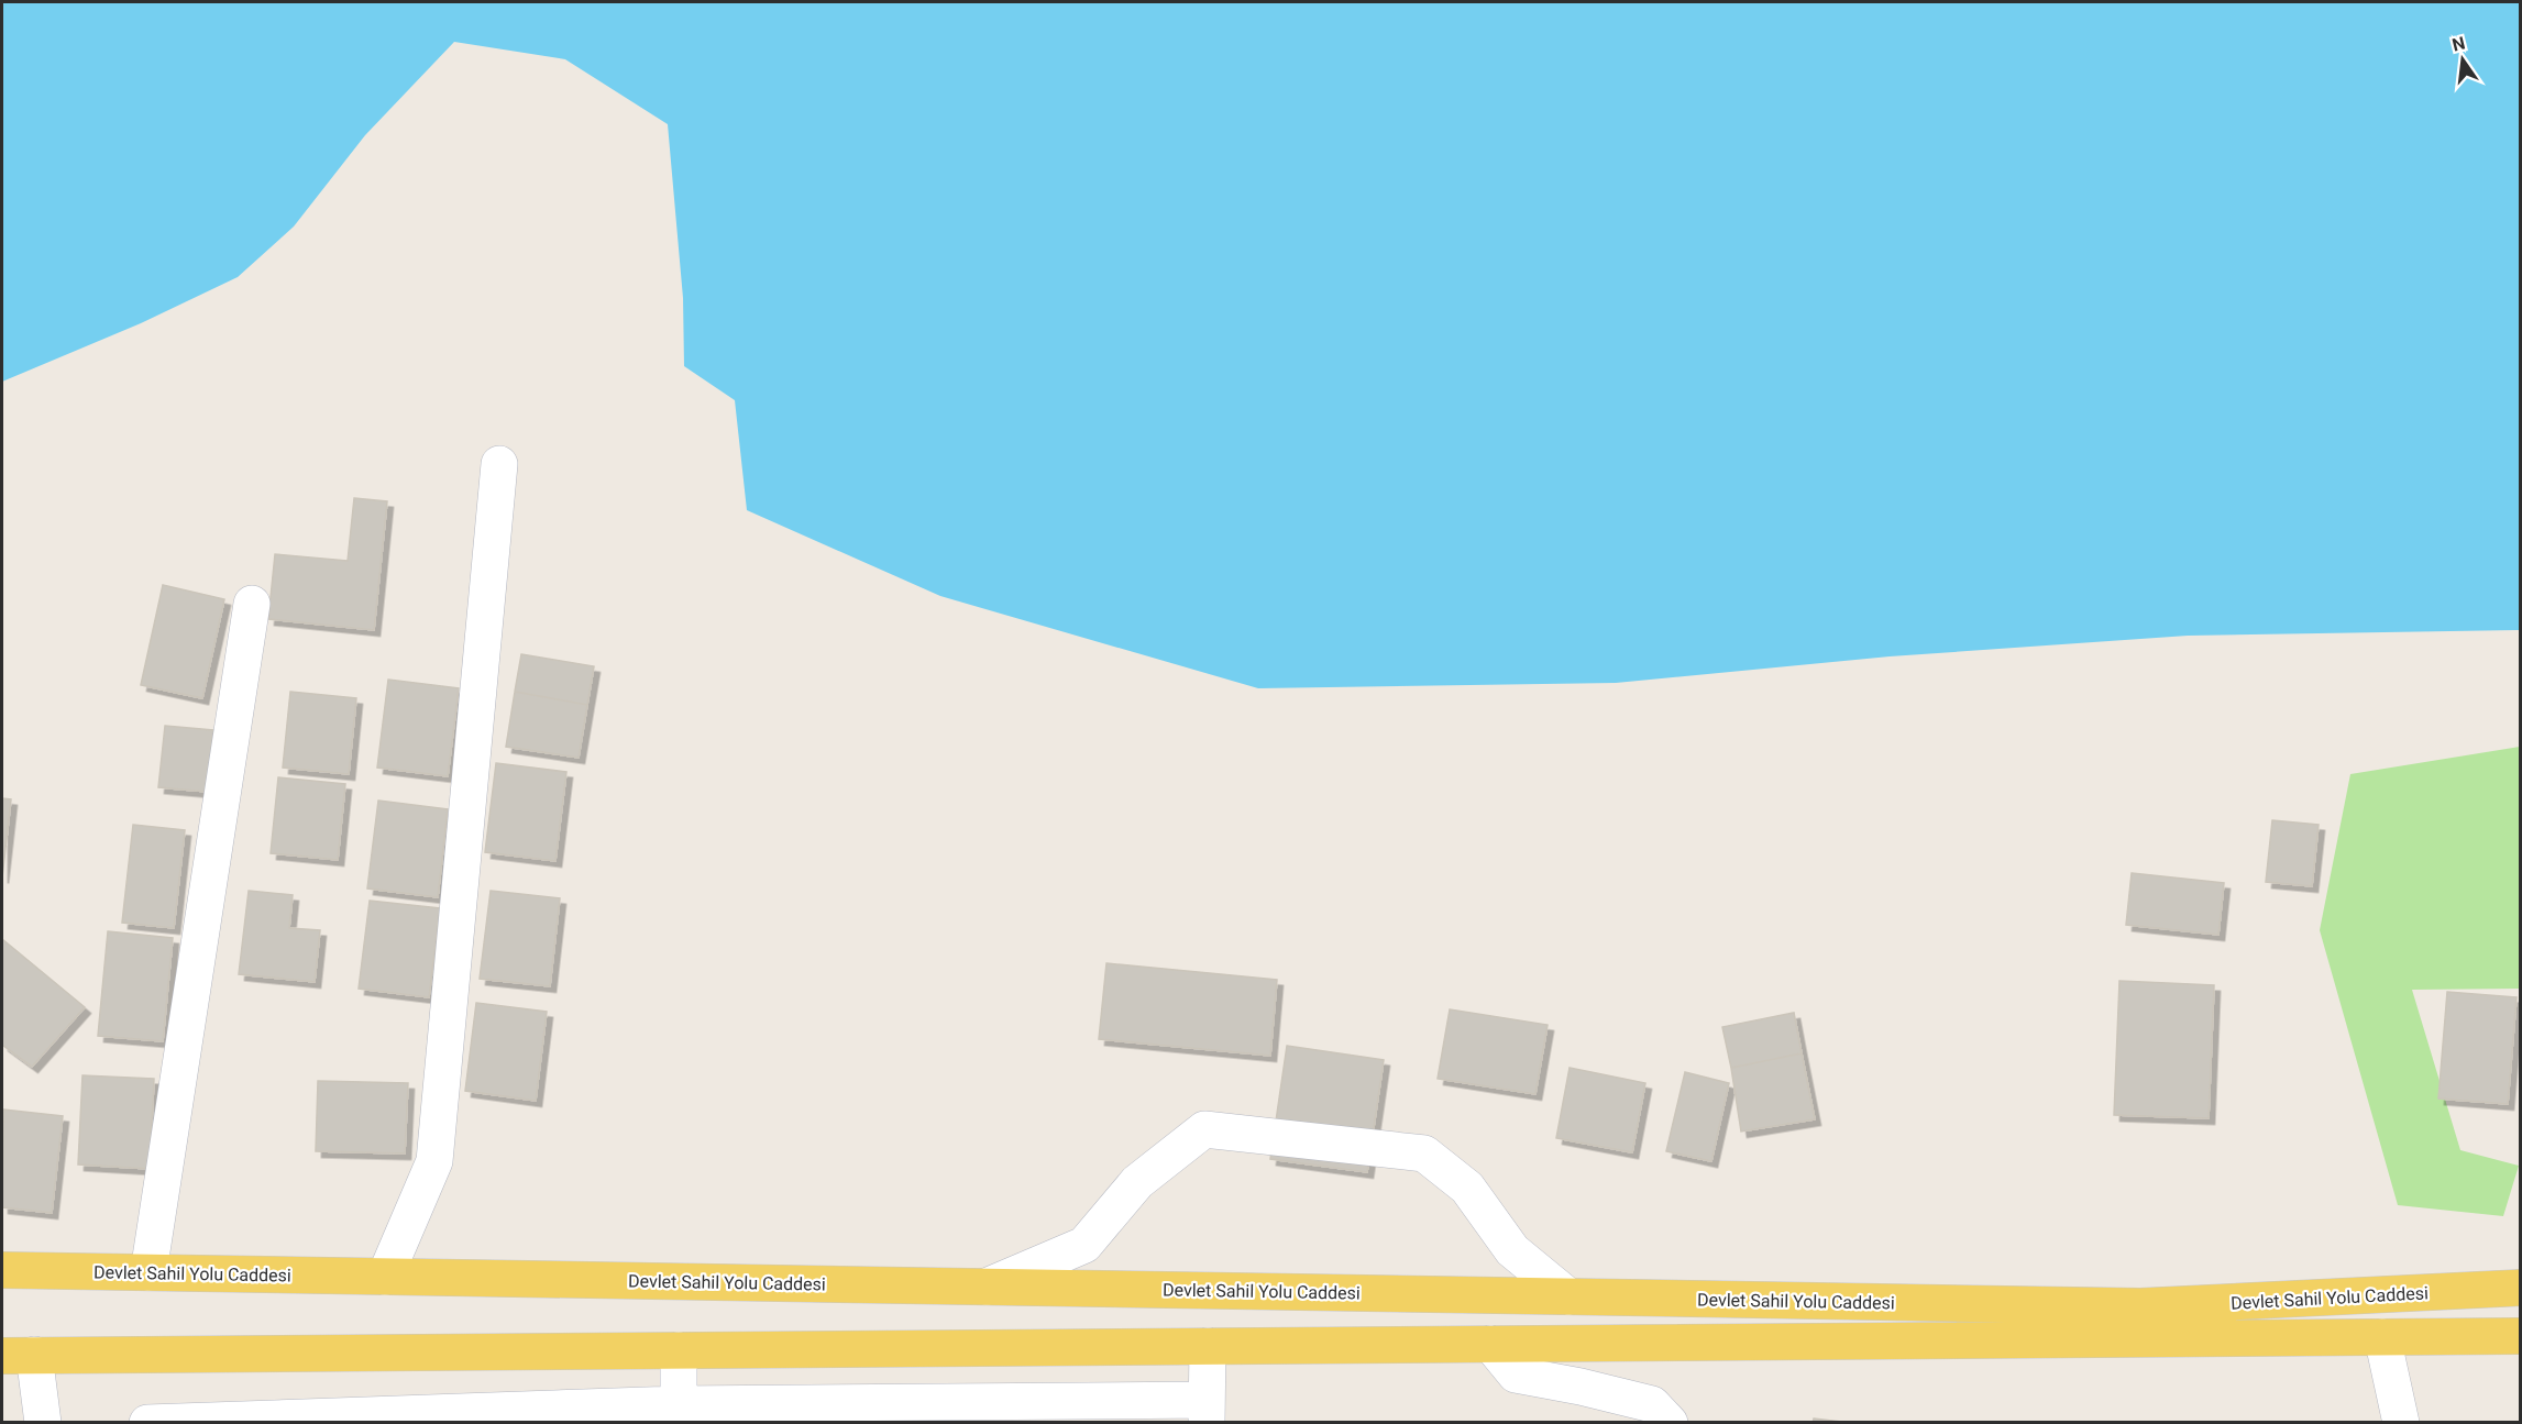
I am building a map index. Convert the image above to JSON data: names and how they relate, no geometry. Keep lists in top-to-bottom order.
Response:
{
  "streets": {
    "main road": ["Devlet Sahil Yolu Caddesi"]
  },
  "north": "top"
}
